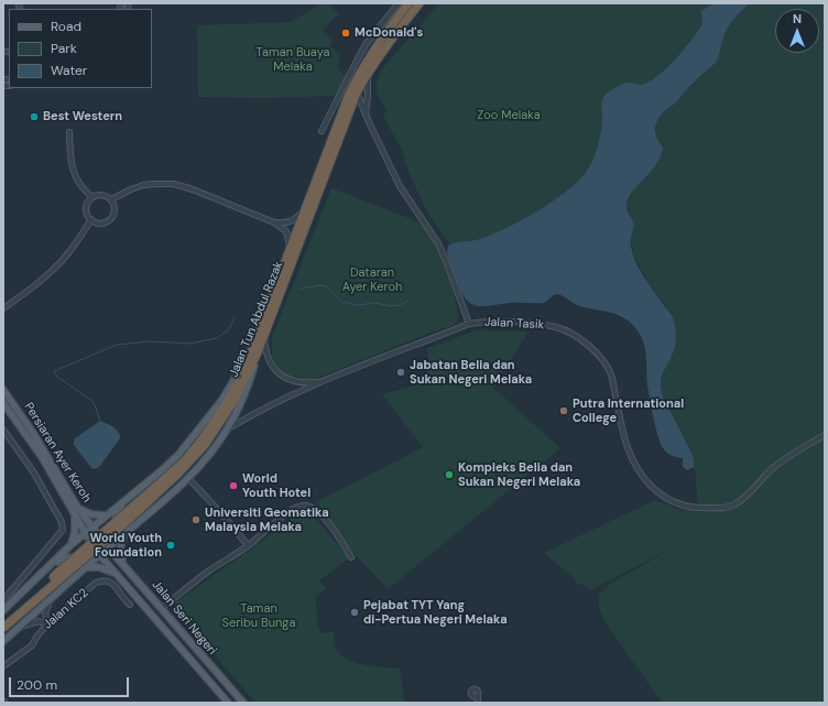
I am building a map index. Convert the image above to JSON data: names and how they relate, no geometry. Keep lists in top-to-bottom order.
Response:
{
  "streets": {
    "highway": ["Jalan Tun Abdul Razak"],
    "main road": ["Persiaran Ayer Keroh", "Jalan Seri Negeri"],
    "street": ["Jalan Tasik", "Jalan KC2"]
  },
  "crossings": [
    ["Jalan Tun Abdul Razak", "Jalan Tasik"],
    ["Persiaran Ayer Keroh", "Jalan Seri Negeri"]
  ],
  "parks": [
    "Taman Buaya Melaka",
    "Zoo Melaka",
    "Dataran Ayer Keroh",
    "Taman Seribu Bunga"
  ],
  "places": [
    "McDonald's",
    "Best Western",
    "Jabatan Belia dan Sukan Negeri Melaka",
    "Putra International College",
    "Kompleks Belia dan Sukan Negeri Melaka",
    "World Youth Hotel",
    "Universiti Geomatika Malaysia Melaka",
    "World Youth Foundation",
    "Pejabat TYT Yang di-Pertua Negeri Melaka"
  ],
  "legend": ["Road", "Park", "Water"],
  "scale_bar": "200 m",
  "north": "top"
}
